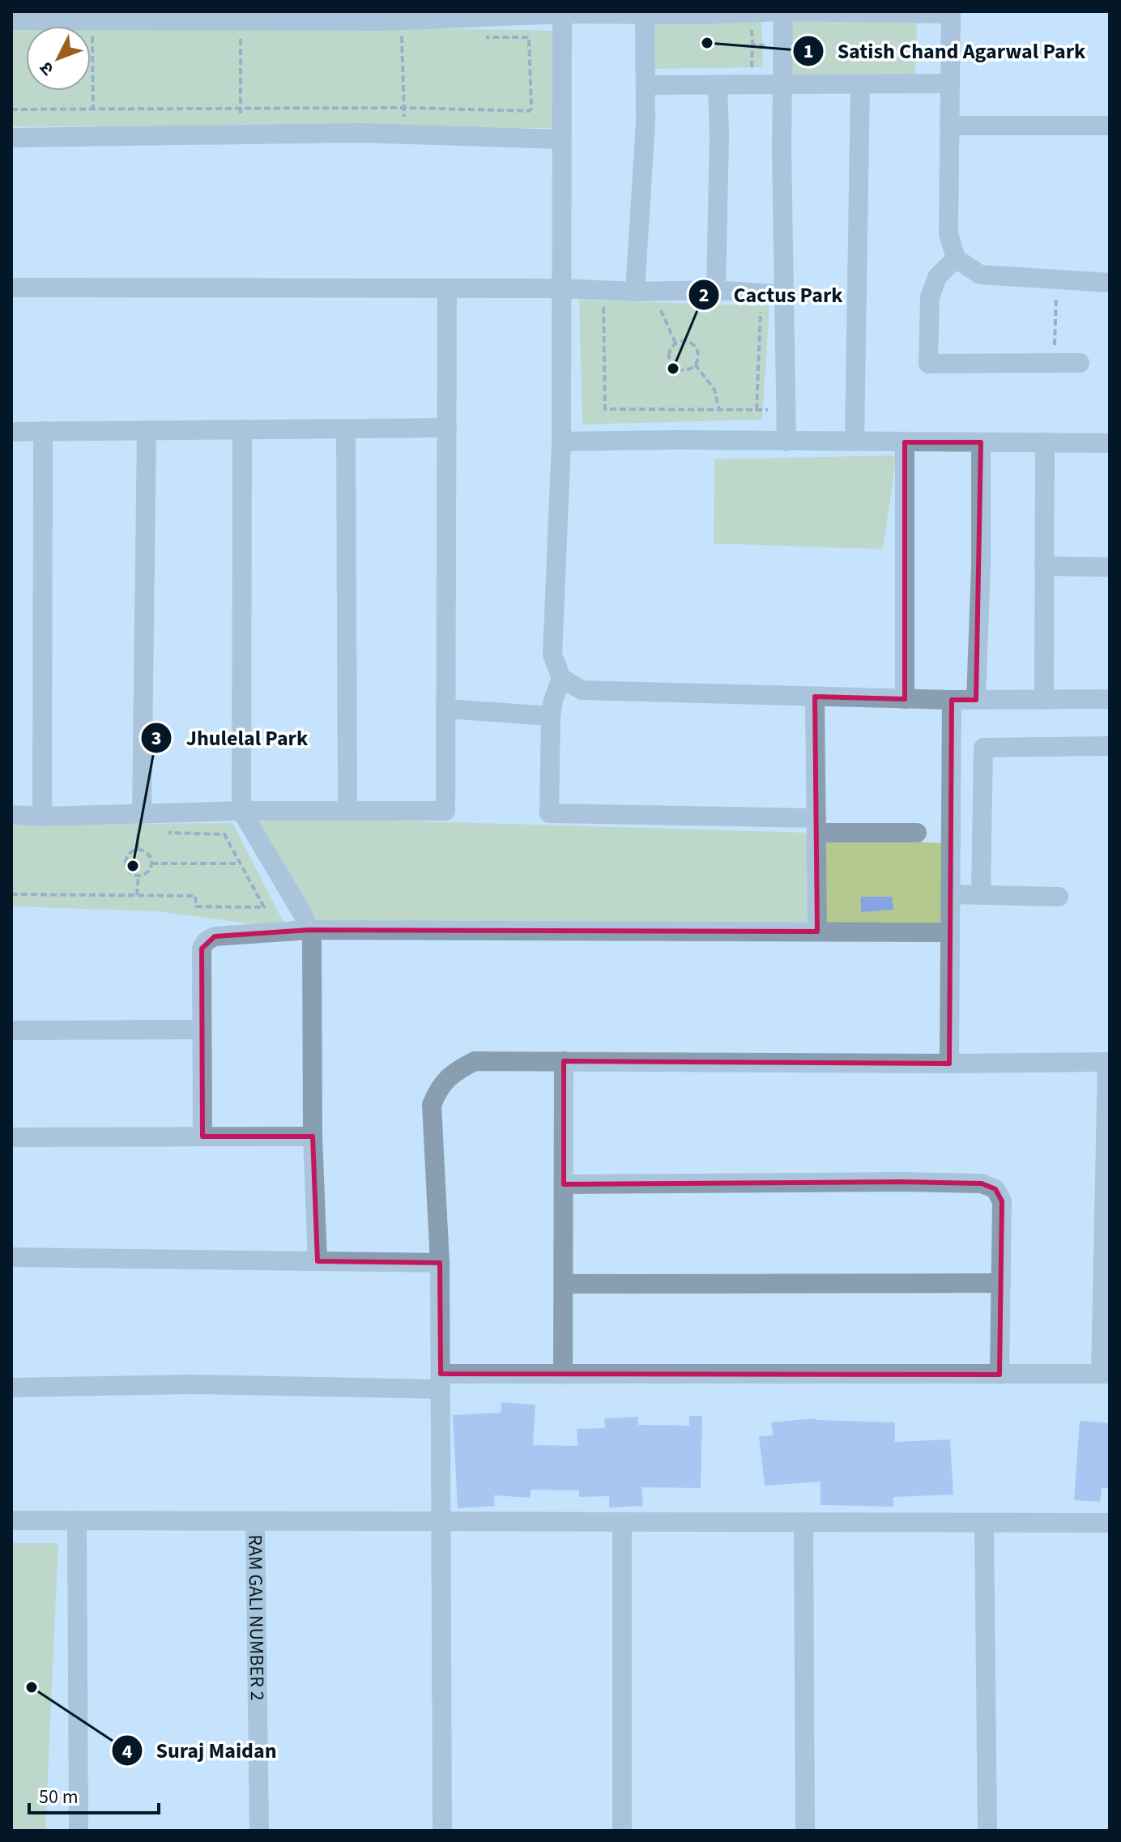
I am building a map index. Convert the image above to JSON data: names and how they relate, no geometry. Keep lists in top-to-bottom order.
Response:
{
  "streets": {
    "street": ["RAM GALI NUMBER 2"]
  },
  "places": [
    "Satish Chand Agarwal Park",
    "Cactus Park",
    "Jhulelal Park",
    "Suraj Maidan"
  ],
  "scale_bar": "50 m",
  "north": "bottom left"
}
